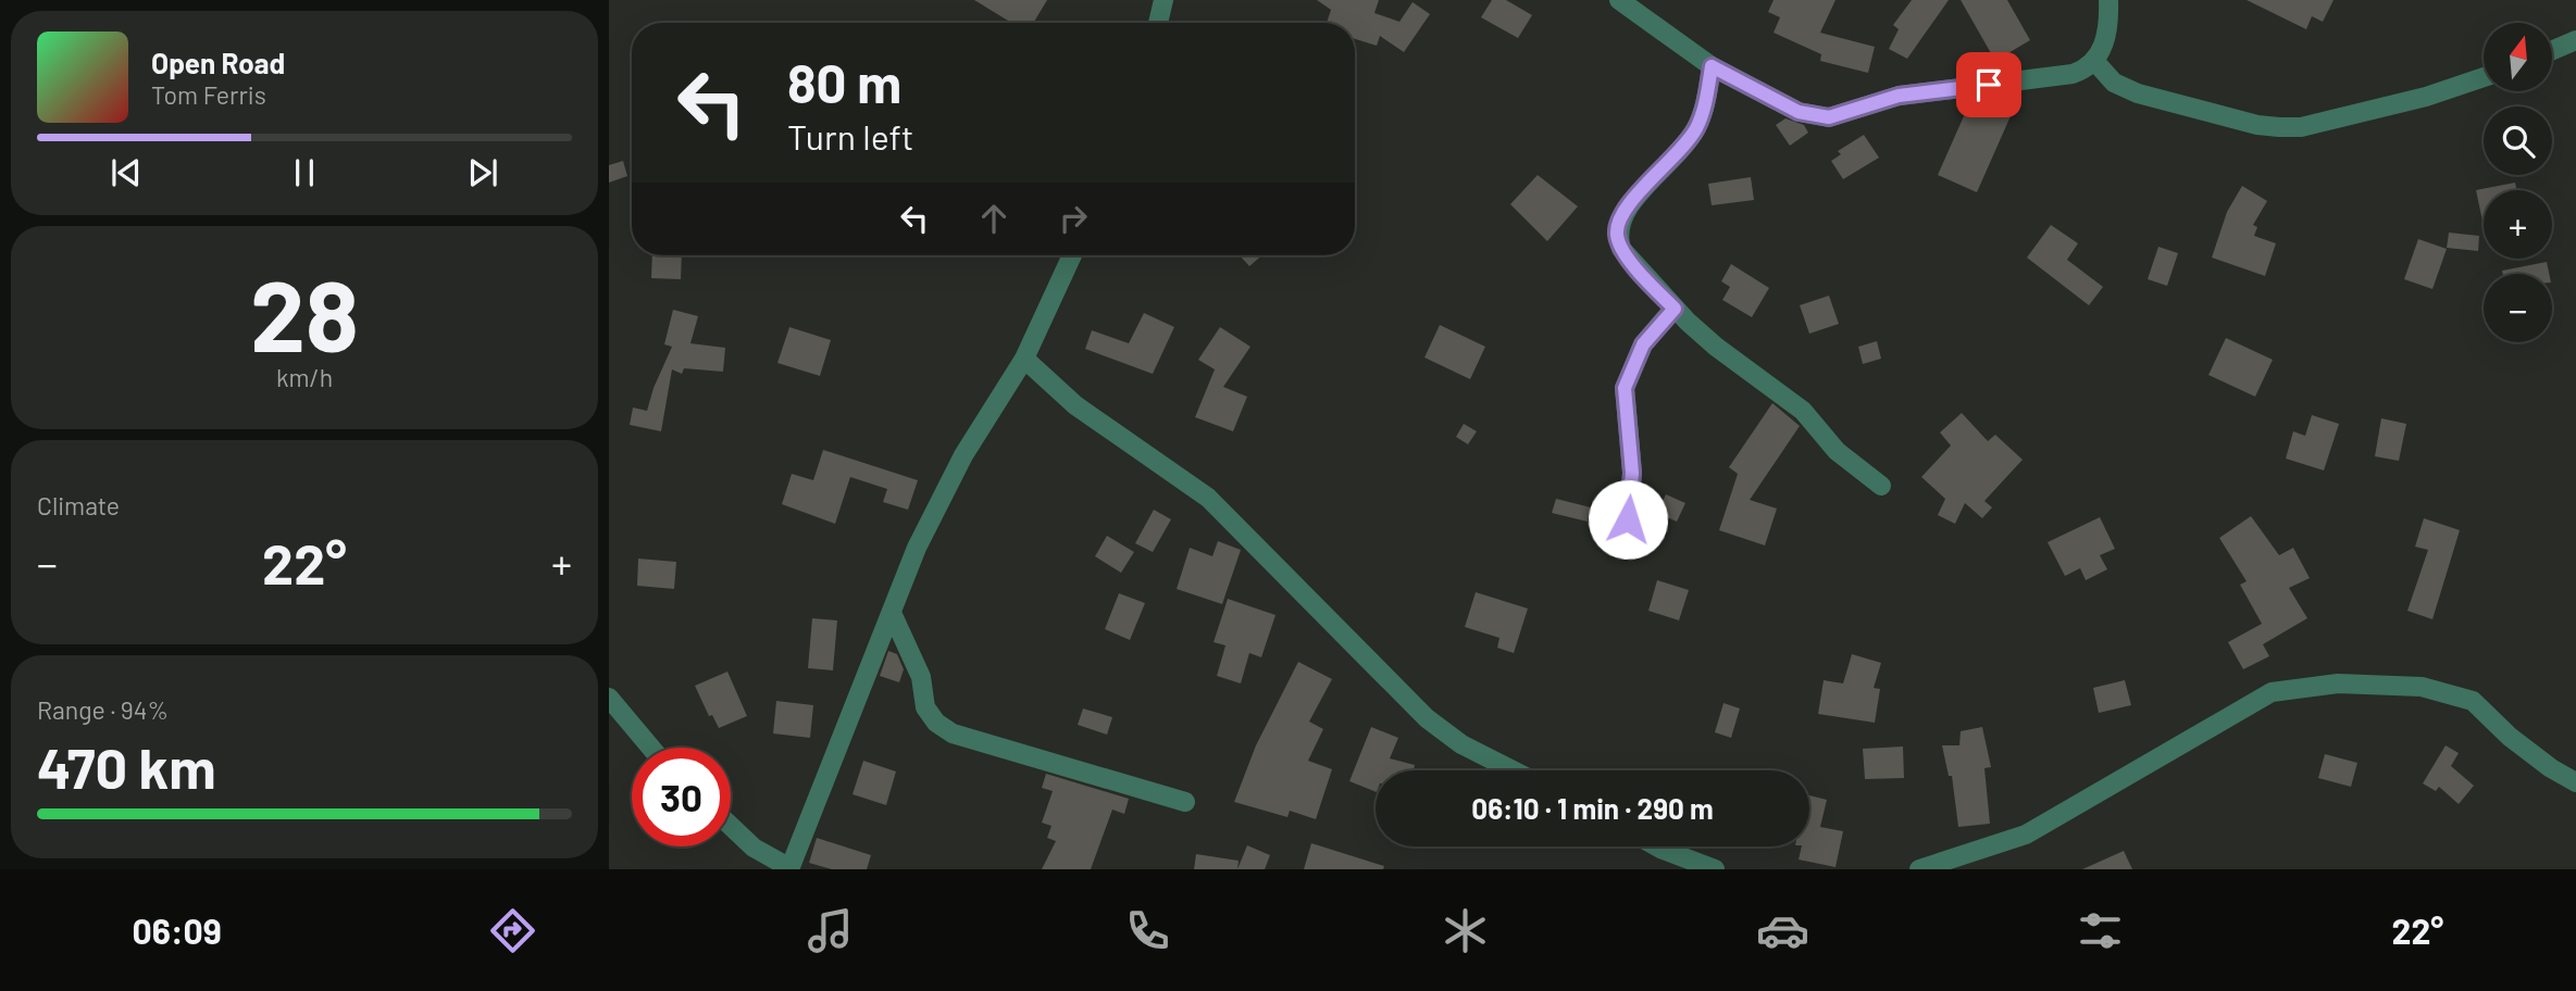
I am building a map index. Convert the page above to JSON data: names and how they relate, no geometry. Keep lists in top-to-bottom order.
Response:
{
  "north": "top",
  "page": {
    "map_buttons": ["+", "−"],
    "turn": ["80 m", "Turn left"],
    "song": ["Open Road", "Tom Ferris"],
    "tile": [
      ["28", "km/h"],
      "Climate",
      ["Range · 94%", "470 km"]
    ],
    "heat": ["−", "22°", "+"],
    "limit": "30",
    "trip": "06:10 · 1 min · 290 m",
    "tabs": ["06:09", "22°"]
  }
}
